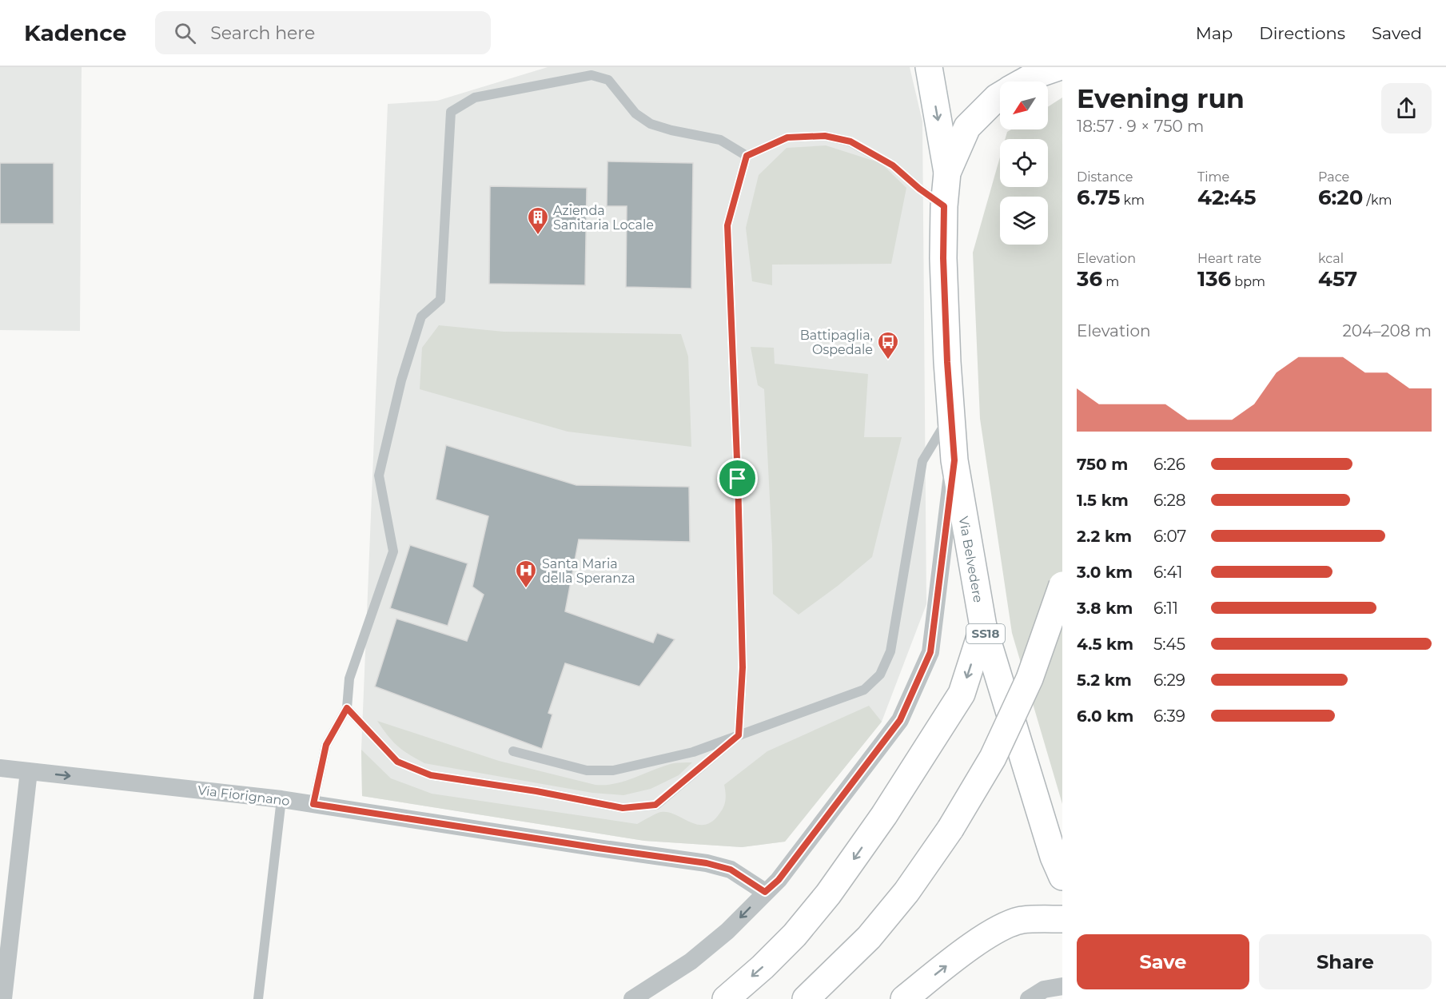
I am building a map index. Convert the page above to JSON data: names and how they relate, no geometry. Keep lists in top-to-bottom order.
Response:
{
  "streets": {
    "main road": ["Via Belvedere", "SS18"],
    "street": ["Via Fiorignano"]
  },
  "places": {
    "building": ["Azienda Sanitaria Locale"],
    "bus stop": ["Battipaglia, Ospedale"],
    "hospital": ["Santa Maria della Speranza"]
  },
  "north": "bottom left",
  "page": {
    "header": "Kadence",
    "search": "Search here",
    "nav": ["Map", "Directions", "Saved"],
    "heading": ["Evening run", "18:57 · 9 × 750 m"],
    "stats": [
      ["Distance", "6.75 km"],
      ["Time", "42:45"],
      ["Pace", "6:20 /km"],
      ["Elevation", "36 m"],
      ["Heart rate", "136 bpm"],
      ["kcal", "457"]
    ],
    "chart": ["Elevation", "204–208 m"],
    "list": [
      {
        "name": "750 m",
        "note": "6:26"
      },
      {
        "name": "1.5 km",
        "note": "6:28"
      },
      {
        "name": "2.2 km",
        "note": "6:07"
      },
      {
        "name": "3.0 km",
        "note": "6:41"
      },
      {
        "name": "3.8 km",
        "note": "6:11"
      },
      {
        "name": "4.5 km",
        "note": "5:45"
      },
      {
        "name": "5.2 km",
        "note": "6:29"
      },
      {
        "name": "6.0 km",
        "note": "6:39"
      }
    ],
    "buttons": ["Save", "Share"]
  }
}
